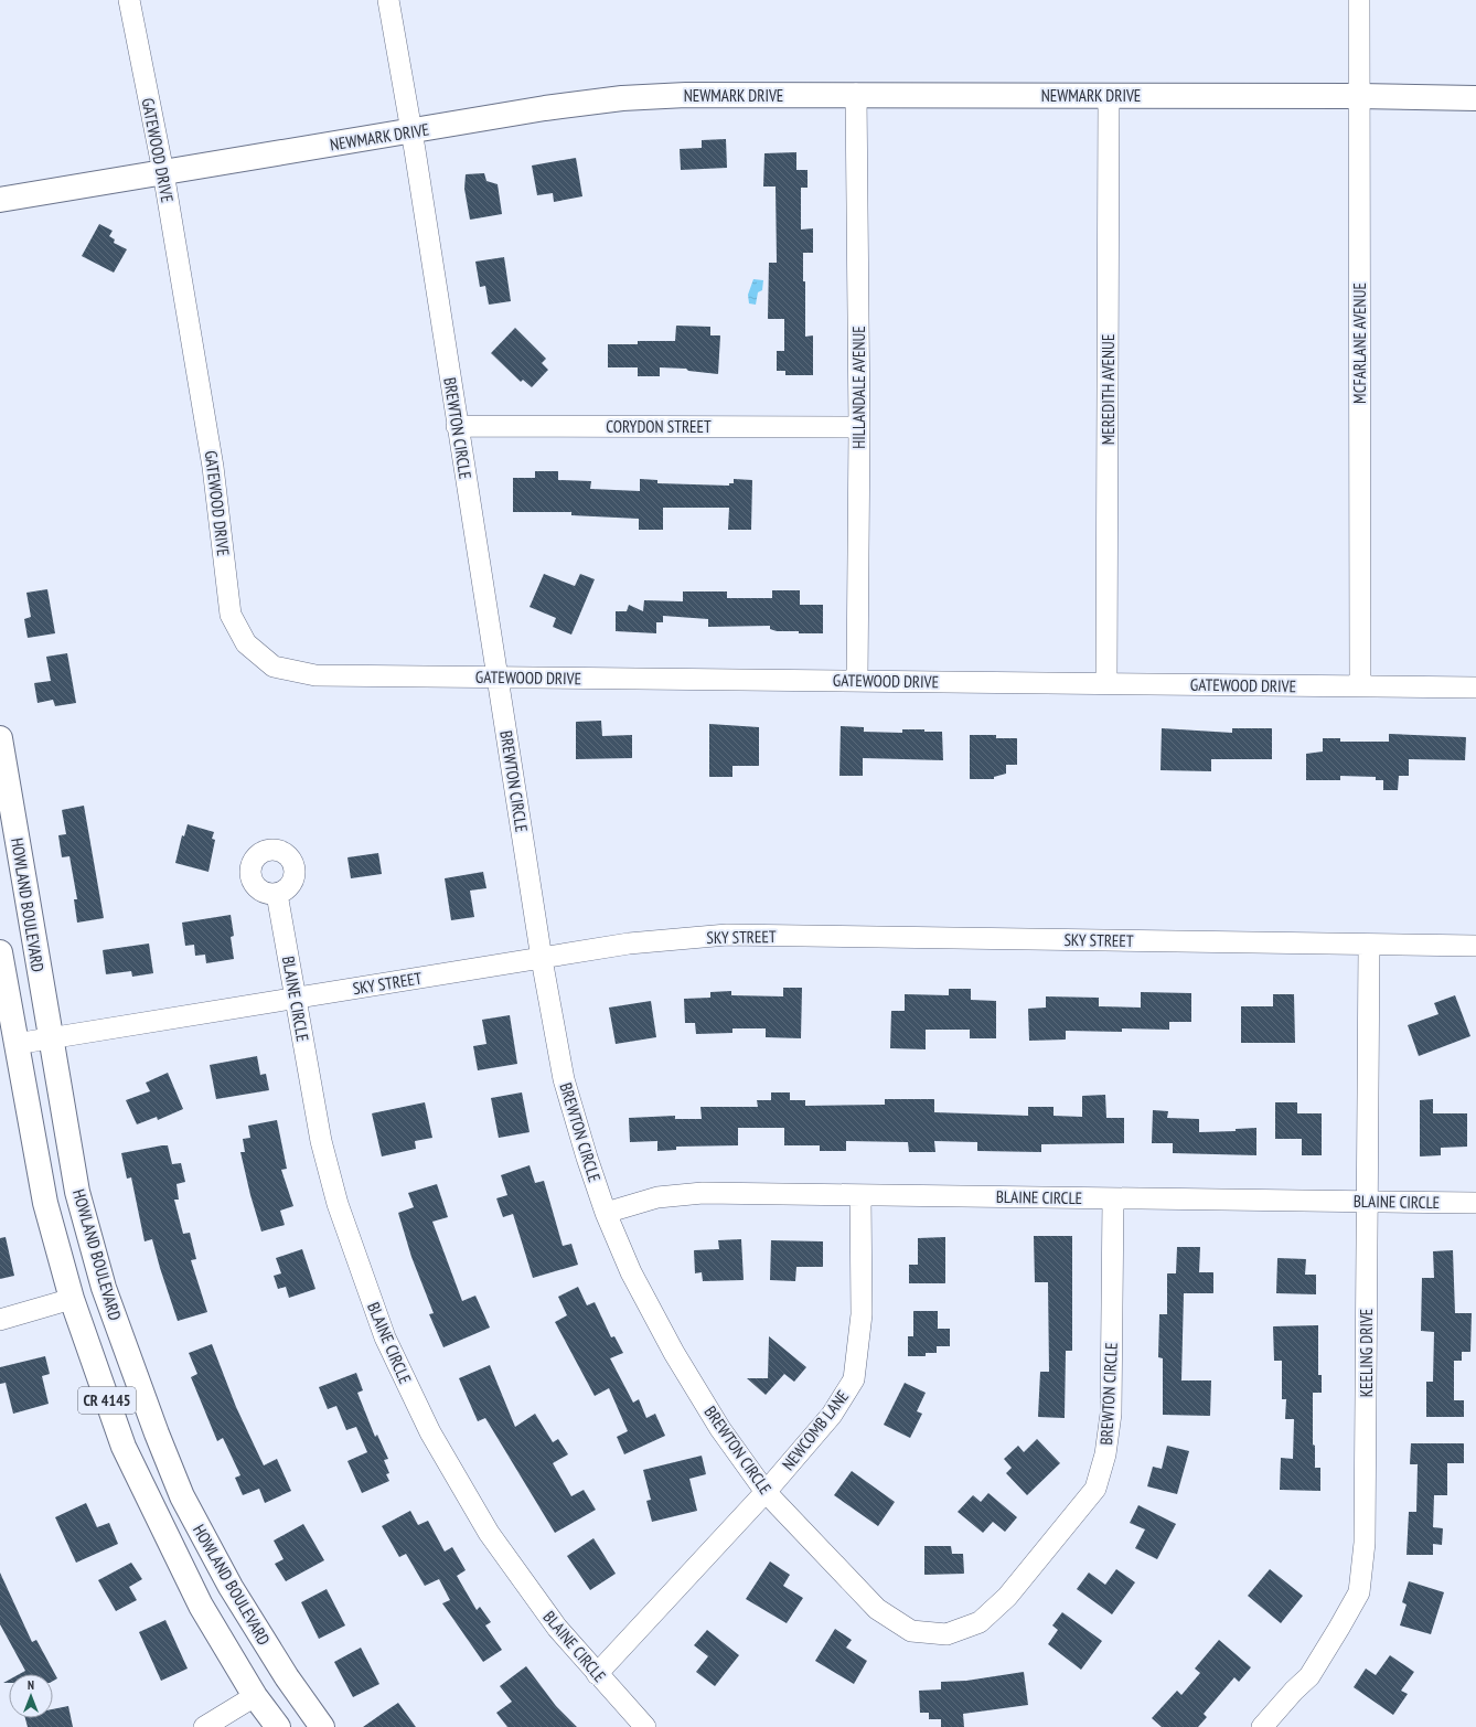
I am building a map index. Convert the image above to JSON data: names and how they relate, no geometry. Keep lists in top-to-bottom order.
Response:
{
  "streets": {
    "main road": ["NEWMARK DRIVE", "HOWLAND BOULEVARD", "CR 4145"],
    "street": [
      "GATEWOOD DRIVE",
      "MCFARLANE AVENUE",
      "HILLANDALE AVENUE",
      "MEREDITH AVENUE",
      "CORYDON STREET",
      "BREWTON CIRCLE",
      "SKY STREET",
      "BLAINE CIRCLE",
      "KEELING DRIVE",
      "NEWCOMB LANE"
    ]
  },
  "crossings": [
    ["NEWMARK DRIVE", "GATEWOOD DRIVE"],
    ["NEWMARK DRIVE", "MCFARLANE AVENUE"],
    ["NEWMARK DRIVE", "HILLANDALE AVENUE"],
    ["NEWMARK DRIVE", "MEREDITH AVENUE"],
    ["NEWMARK DRIVE", "BREWTON CIRCLE"],
    ["GATEWOOD DRIVE", "MCFARLANE AVENUE"],
    ["GATEWOOD DRIVE", "HILLANDALE AVENUE"],
    ["GATEWOOD DRIVE", "MEREDITH AVENUE"],
    ["GATEWOOD DRIVE", "BREWTON CIRCLE"],
    ["HILLANDALE AVENUE", "CORYDON STREET"],
    ["CORYDON STREET", "BREWTON CIRCLE"],
    ["BREWTON CIRCLE", "SKY STREET"],
    ["BREWTON CIRCLE", "BLAINE CIRCLE"],
    ["BREWTON CIRCLE", "NEWCOMB LANE"],
    ["HOWLAND BOULEVARD", "SKY STREET"],
    ["SKY STREET", "BLAINE CIRCLE"],
    ["SKY STREET", "KEELING DRIVE"],
    ["BLAINE CIRCLE", "KEELING DRIVE"],
    ["BLAINE CIRCLE", "NEWCOMB LANE"]
  ],
  "north": "top"
}
